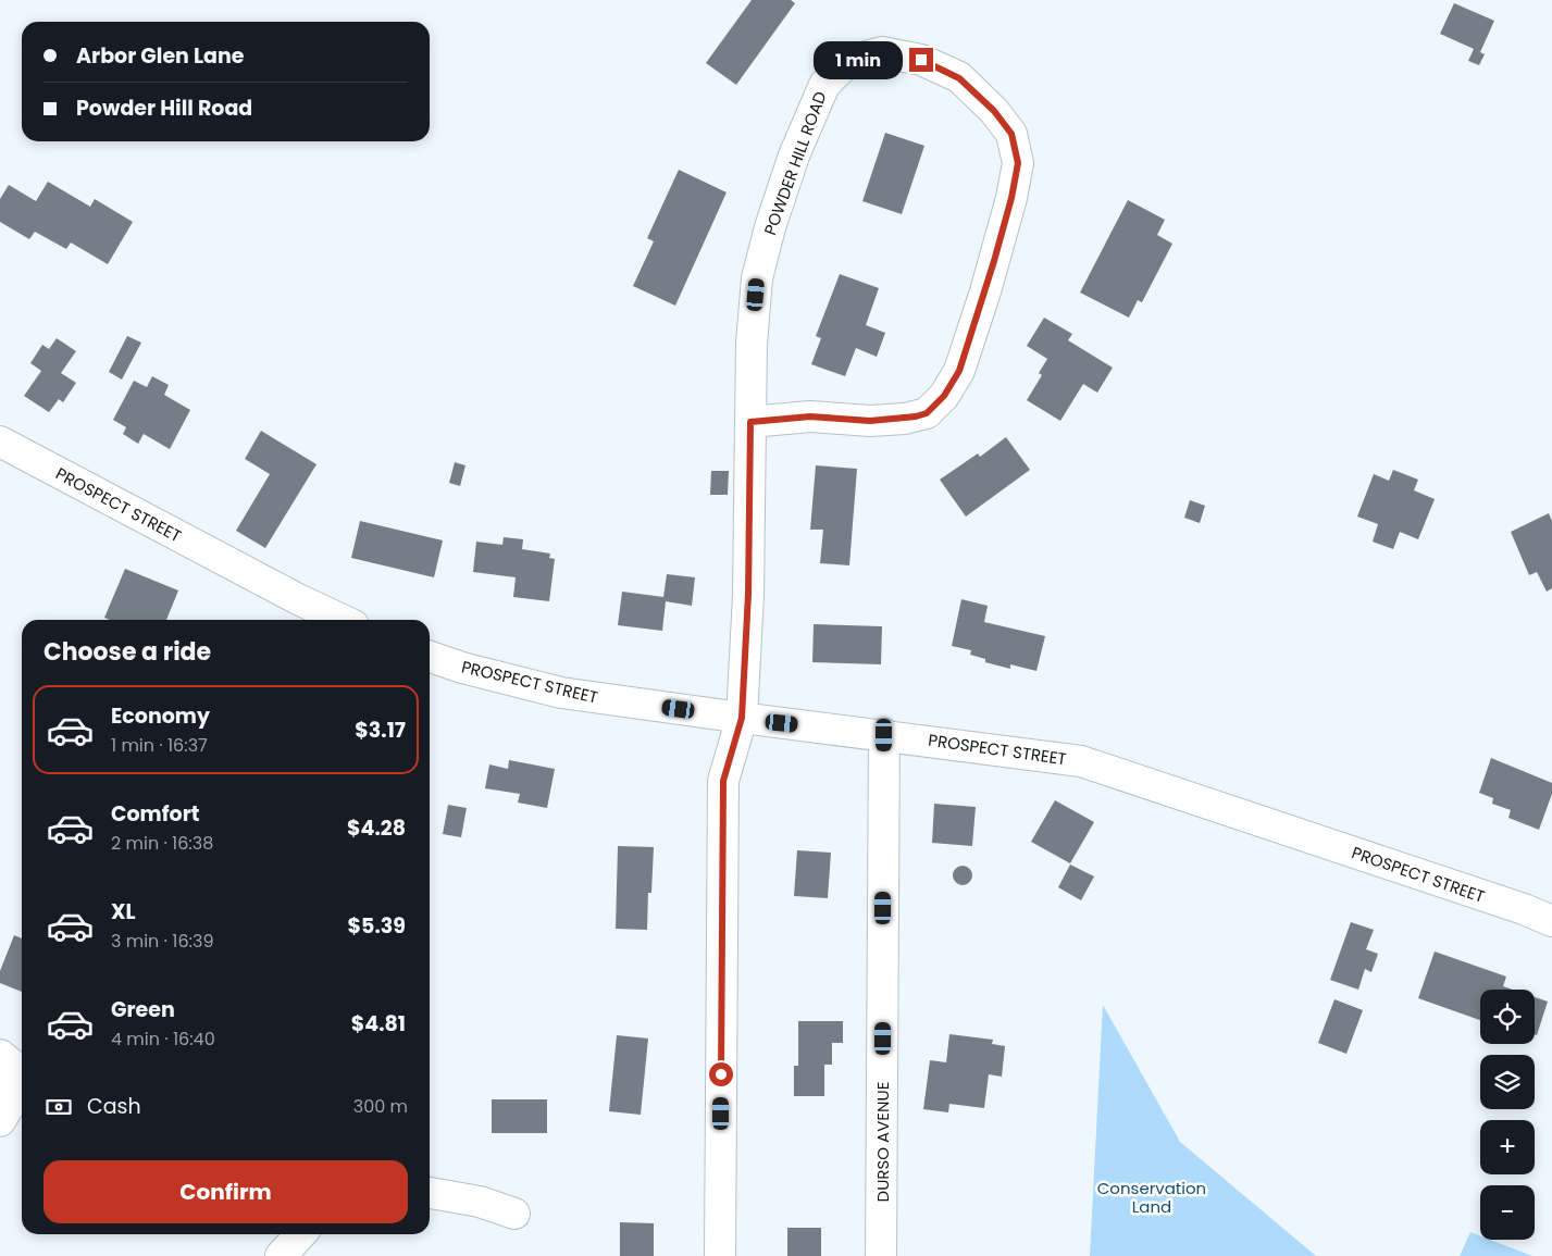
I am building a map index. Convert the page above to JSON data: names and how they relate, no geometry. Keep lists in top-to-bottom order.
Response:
{
  "streets": {
    "street": ["POWDER HILL ROAD", "PROSPECT STREET", "DURSO AVENUE"]
  },
  "crossings": [
    ["POWDER HILL ROAD", "PROSPECT STREET"],
    ["PROSPECT STREET", "DURSO AVENUE"]
  ],
  "parks": ["Conservation Land"],
  "page": {
    "banner": ["Arbor Glen Lane", "Powder Hill Road"],
    "bubble": "1 min",
    "heading": "Choose a ride",
    "list": [
      {
        "name": "Economy",
        "note": "1 min · 16:37",
        "value": "$3.17"
      },
      {
        "name": "Comfort",
        "note": "2 min · 16:38",
        "value": "$4.28"
      },
      {
        "name": "XL",
        "note": "3 min · 16:39",
        "value": "$5.39"
      },
      {
        "name": "Green",
        "note": "4 min · 16:40",
        "value": "$4.81"
      }
    ],
    "map_buttons": ["+", "−"],
    "pay": ["Cash", "300 m"],
    "buttons": "Confirm"
  }
}
